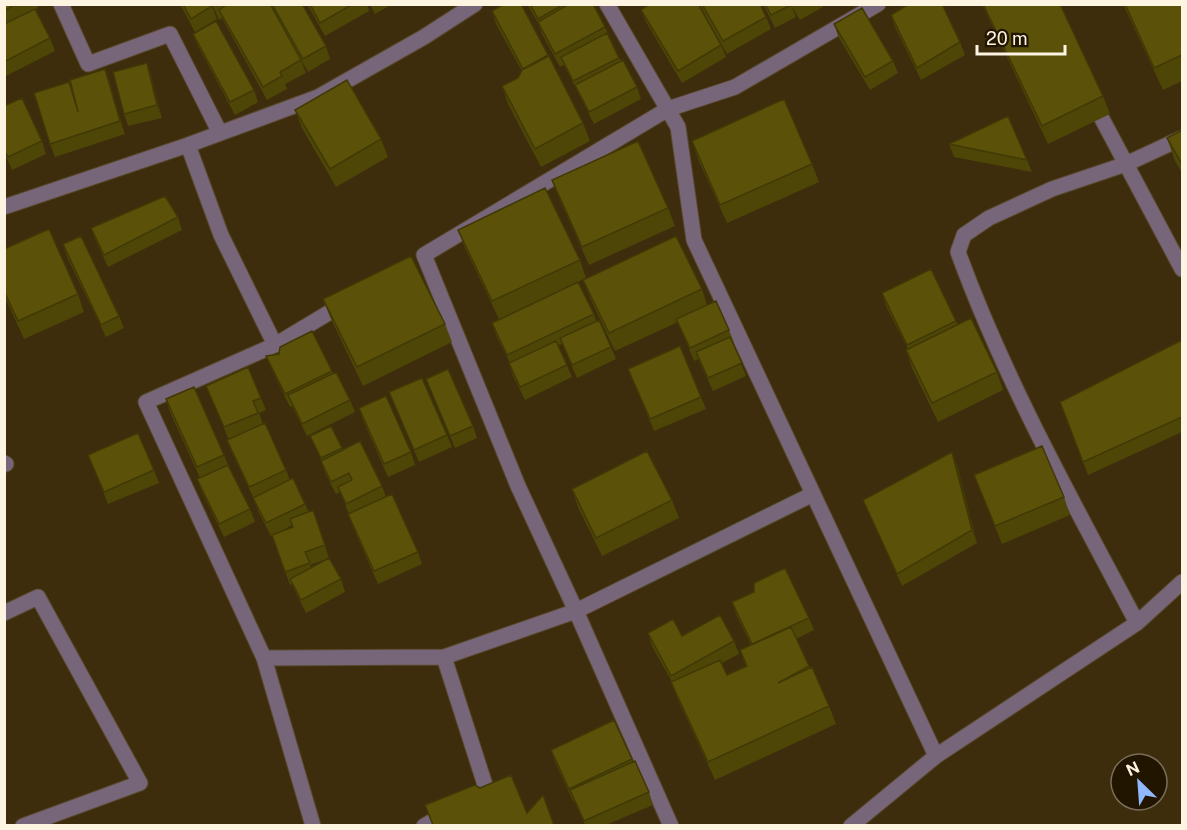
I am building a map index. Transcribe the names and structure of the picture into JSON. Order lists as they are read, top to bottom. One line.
{"scale_bar":"20 m","north":"top left"}
